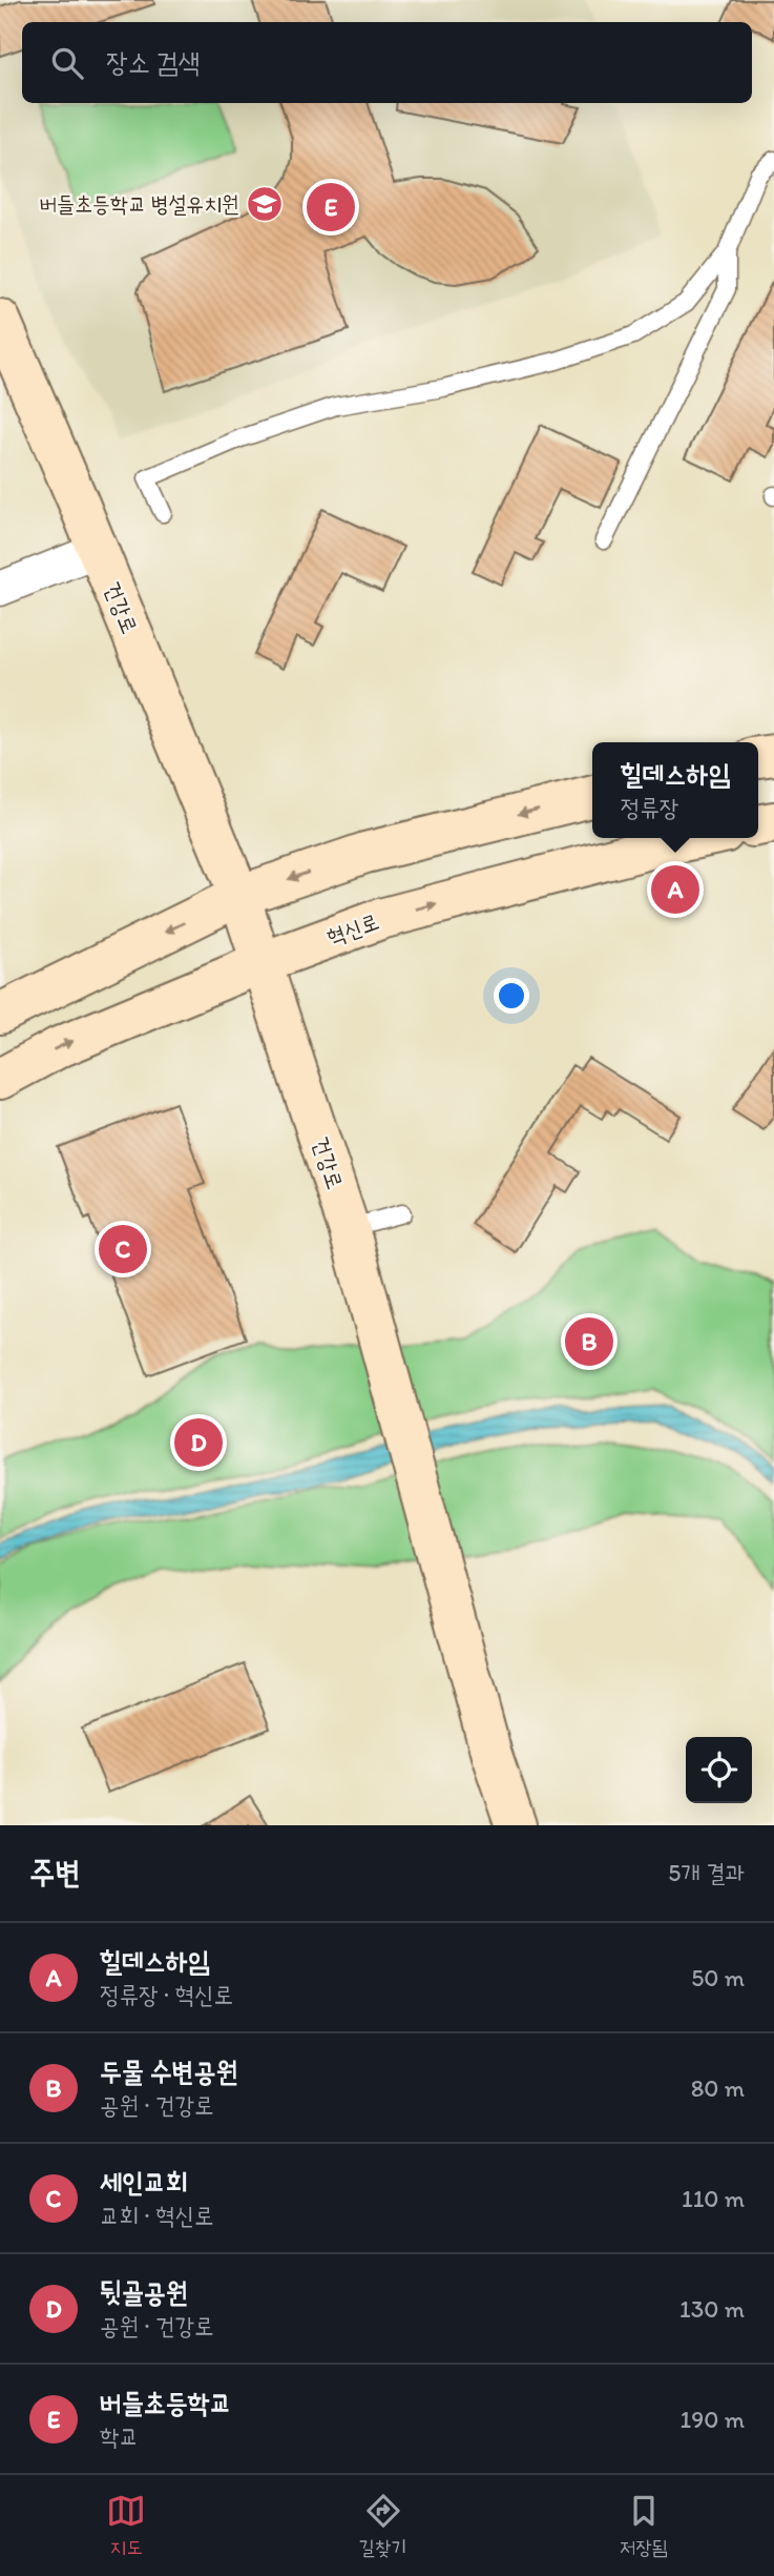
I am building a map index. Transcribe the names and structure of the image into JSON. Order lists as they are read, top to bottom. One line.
{"streets":{"street":["건강로","혁신로"]},"crossings":[["건강로","혁신로"]],"places":{"school or university":["버들초등학교 병설유치원"]},"page":{"search":"장소 검색","pins":["E","A","C","B","D"],"popup":["힐데스하임","정류장"],"heading":["주변","5개 결과"],"list":[{"mark":"A","name":"힐데스하임","note":"정류장 · 혁신로","value":"50 m"},{"mark":"B","name":"두물 수변공원","note":"공원 · 건강로","value":"80 m"},{"mark":"C","name":"세인교회","note":"교회 · 혁신로","value":"110 m"},{"mark":"D","name":"뒷골공원","note":"공원 · 건강로","value":"130 m"},{"mark":"E","name":"버들초등학교","note":"학교","value":"190 m"}],"nav":["지도","길찾기","저장됨"]}}
